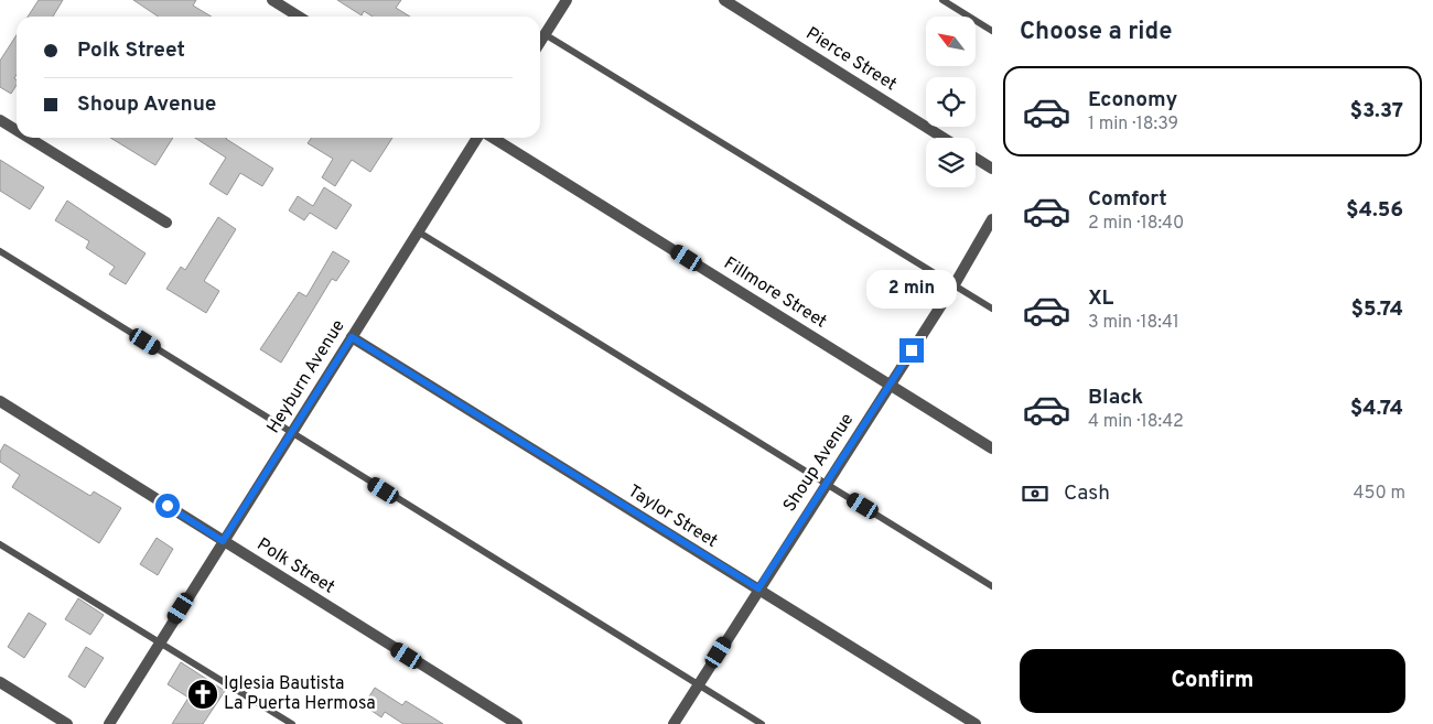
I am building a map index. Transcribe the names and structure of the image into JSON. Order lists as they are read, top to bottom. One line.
{"streets":{"street":["Pierce Street","Fillmore Street","Heyburn Avenue","Shoup Avenue","Taylor Street","Polk Street"]},"crossings":[["Fillmore Street","Shoup Avenue"],["Heyburn Avenue","Taylor Street"],["Heyburn Avenue","Polk Street"],["Shoup Avenue","Taylor Street"]],"places":{"church":["Iglesia Bautista La Puerta Hermosa"]},"north":"top left","page":{"heading":"Choose a ride","banner":["Polk Street","Shoup Avenue"],"list":[{"name":"Economy","note":"1 min · 18:39","value":"$3.37"},{"name":"Comfort","note":"2 min · 18:40","value":"$4.56"},{"name":"XL","note":"3 min · 18:41","value":"$5.74"},{"name":"Black","note":"4 min · 18:42","value":"$4.74"}],"bubble":"2 min","pay":["Cash","450 m"],"buttons":"Confirm"}}
